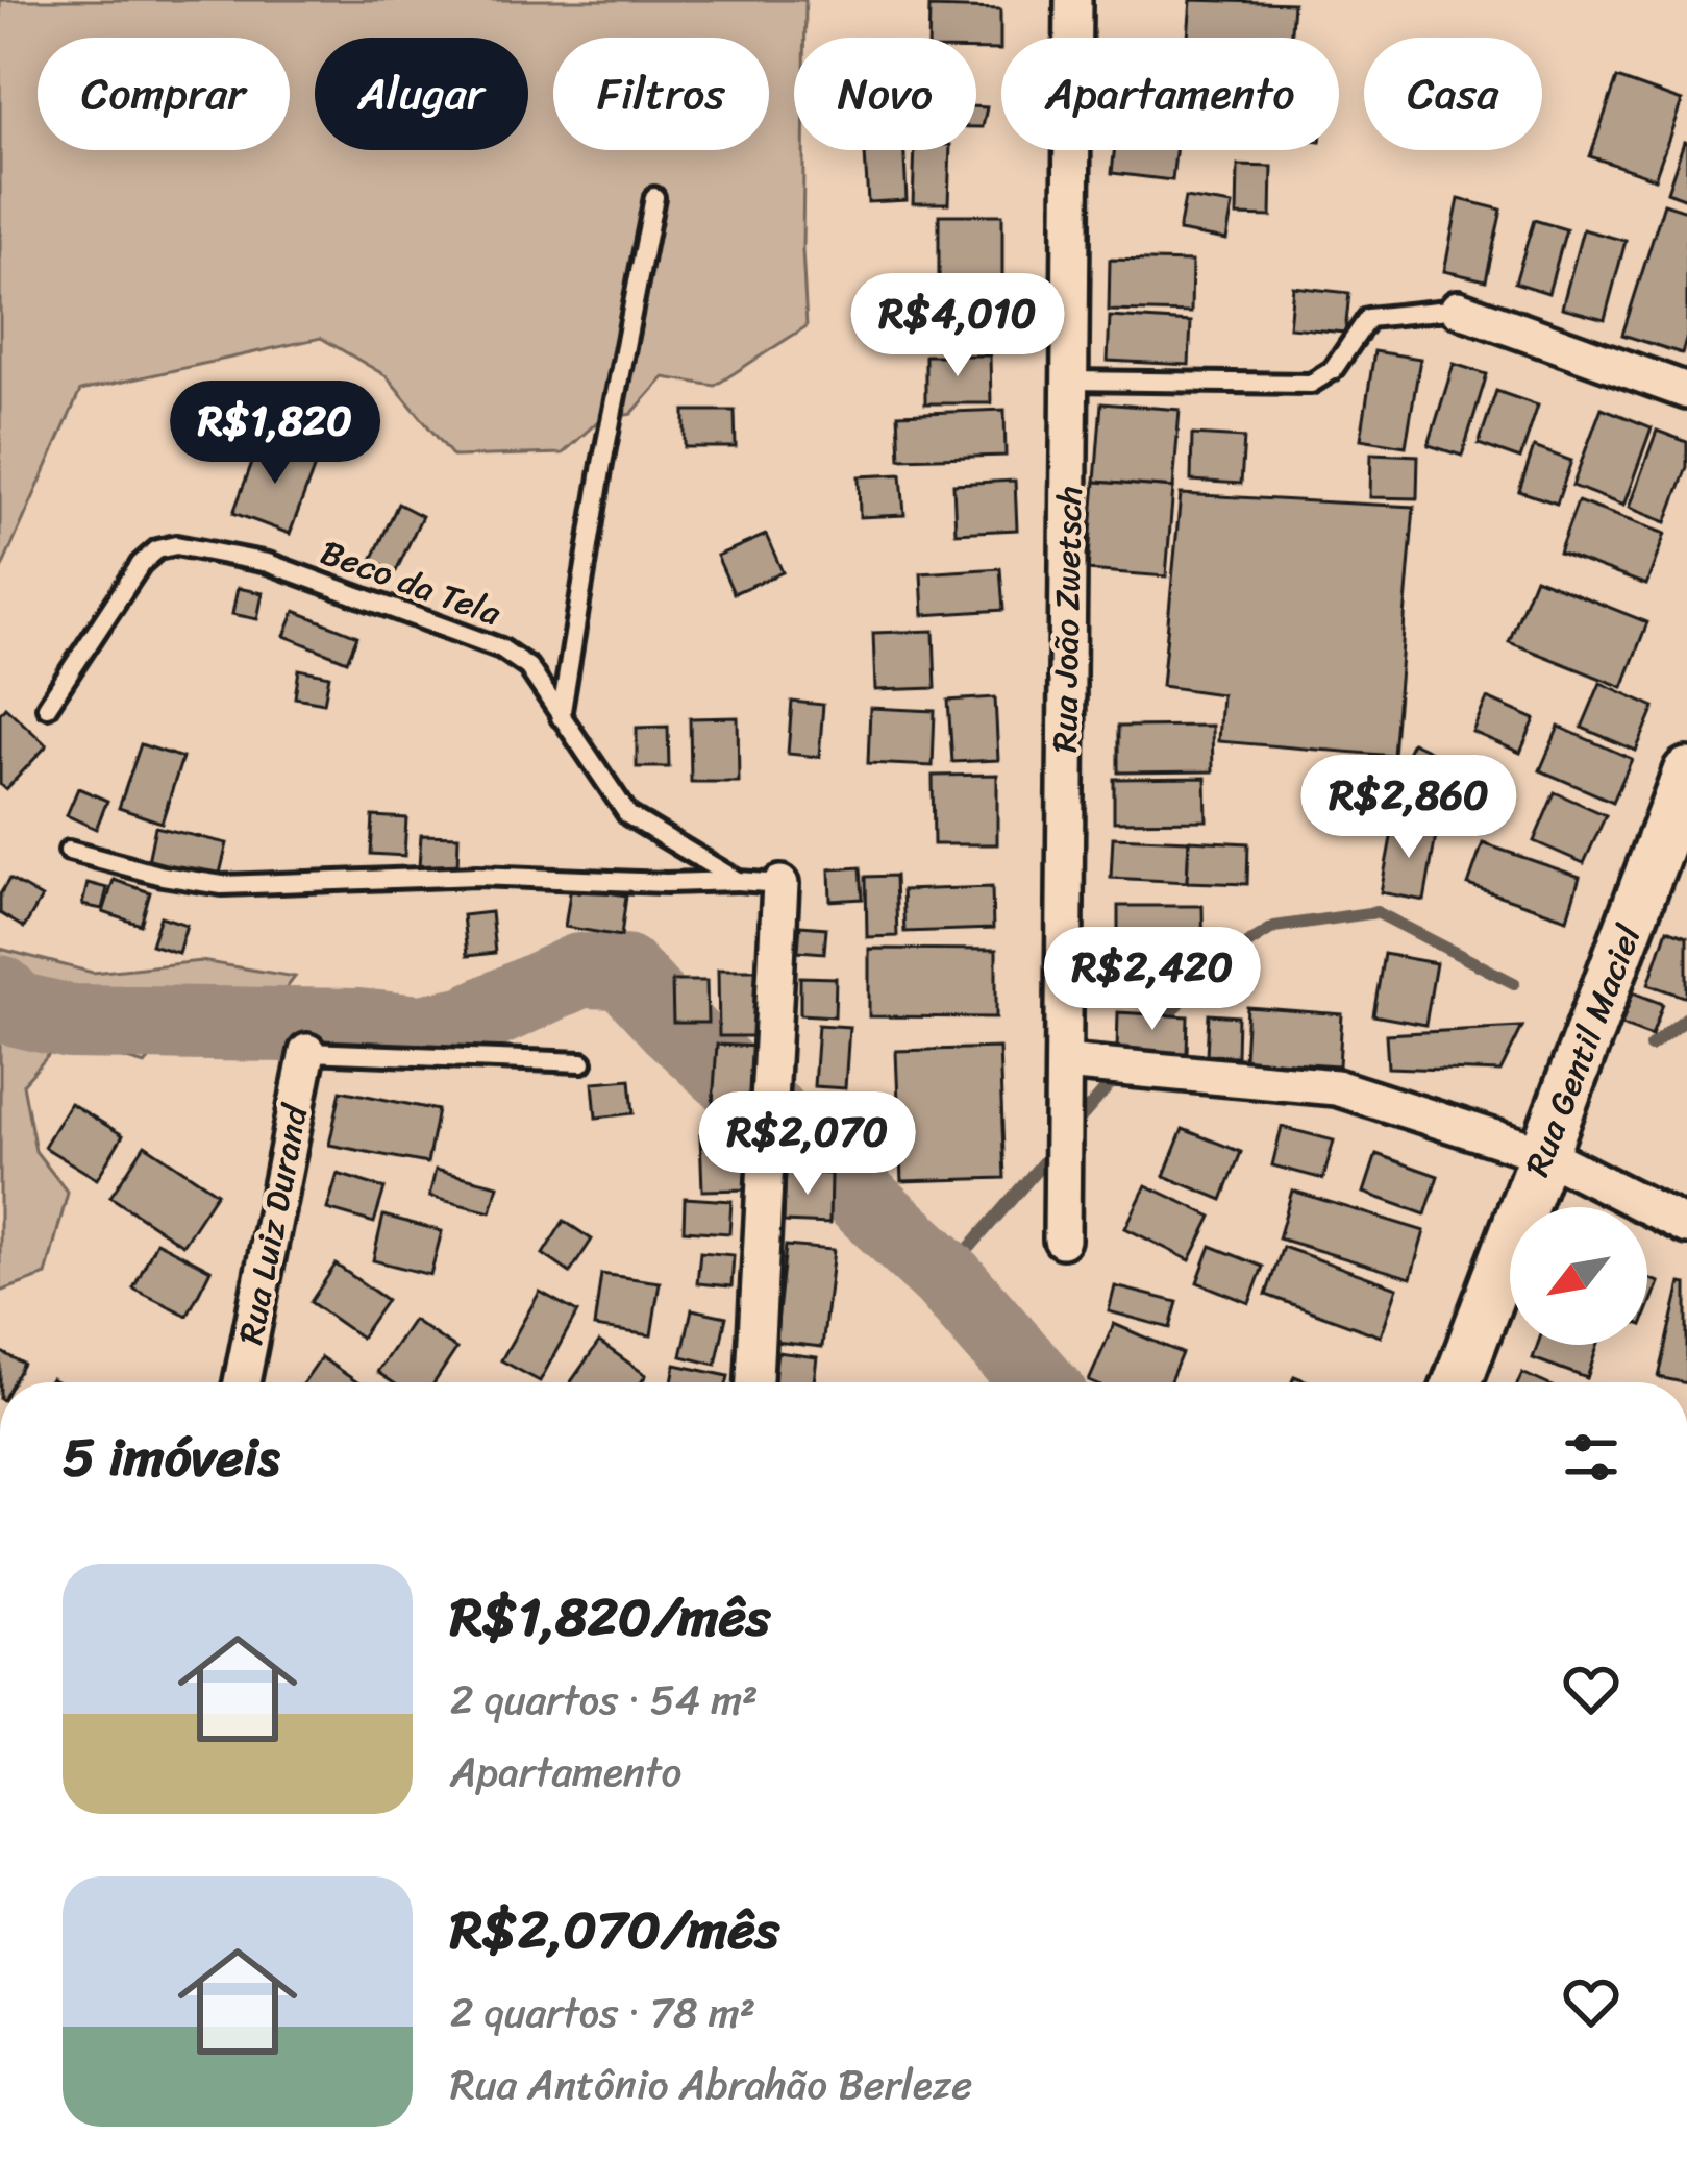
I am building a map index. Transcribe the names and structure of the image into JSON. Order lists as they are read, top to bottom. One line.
{"streets":{"street":["Rua João Zwetsch","Rua Gentil Maciel","Rua Luiz Durand"],"lane":["Beco da Tela"]},"north":"bottom left","page":{"chip":["Comprar","Alugar","Filtros","Novo","Apartamento","Casa"],"price":["R$4,010","R$1,820","R$2,860","R$2,420","R$2,070"],"heading":"5 imóveis","list":[{"name":"R$1,820/mês","note":"2 quartos · 54 m² · Apartamento"},{"name":"R$2,070/mês","note":"2 quartos · 78 m² · Rua Antônio Abrahão Berleze"}]}}
